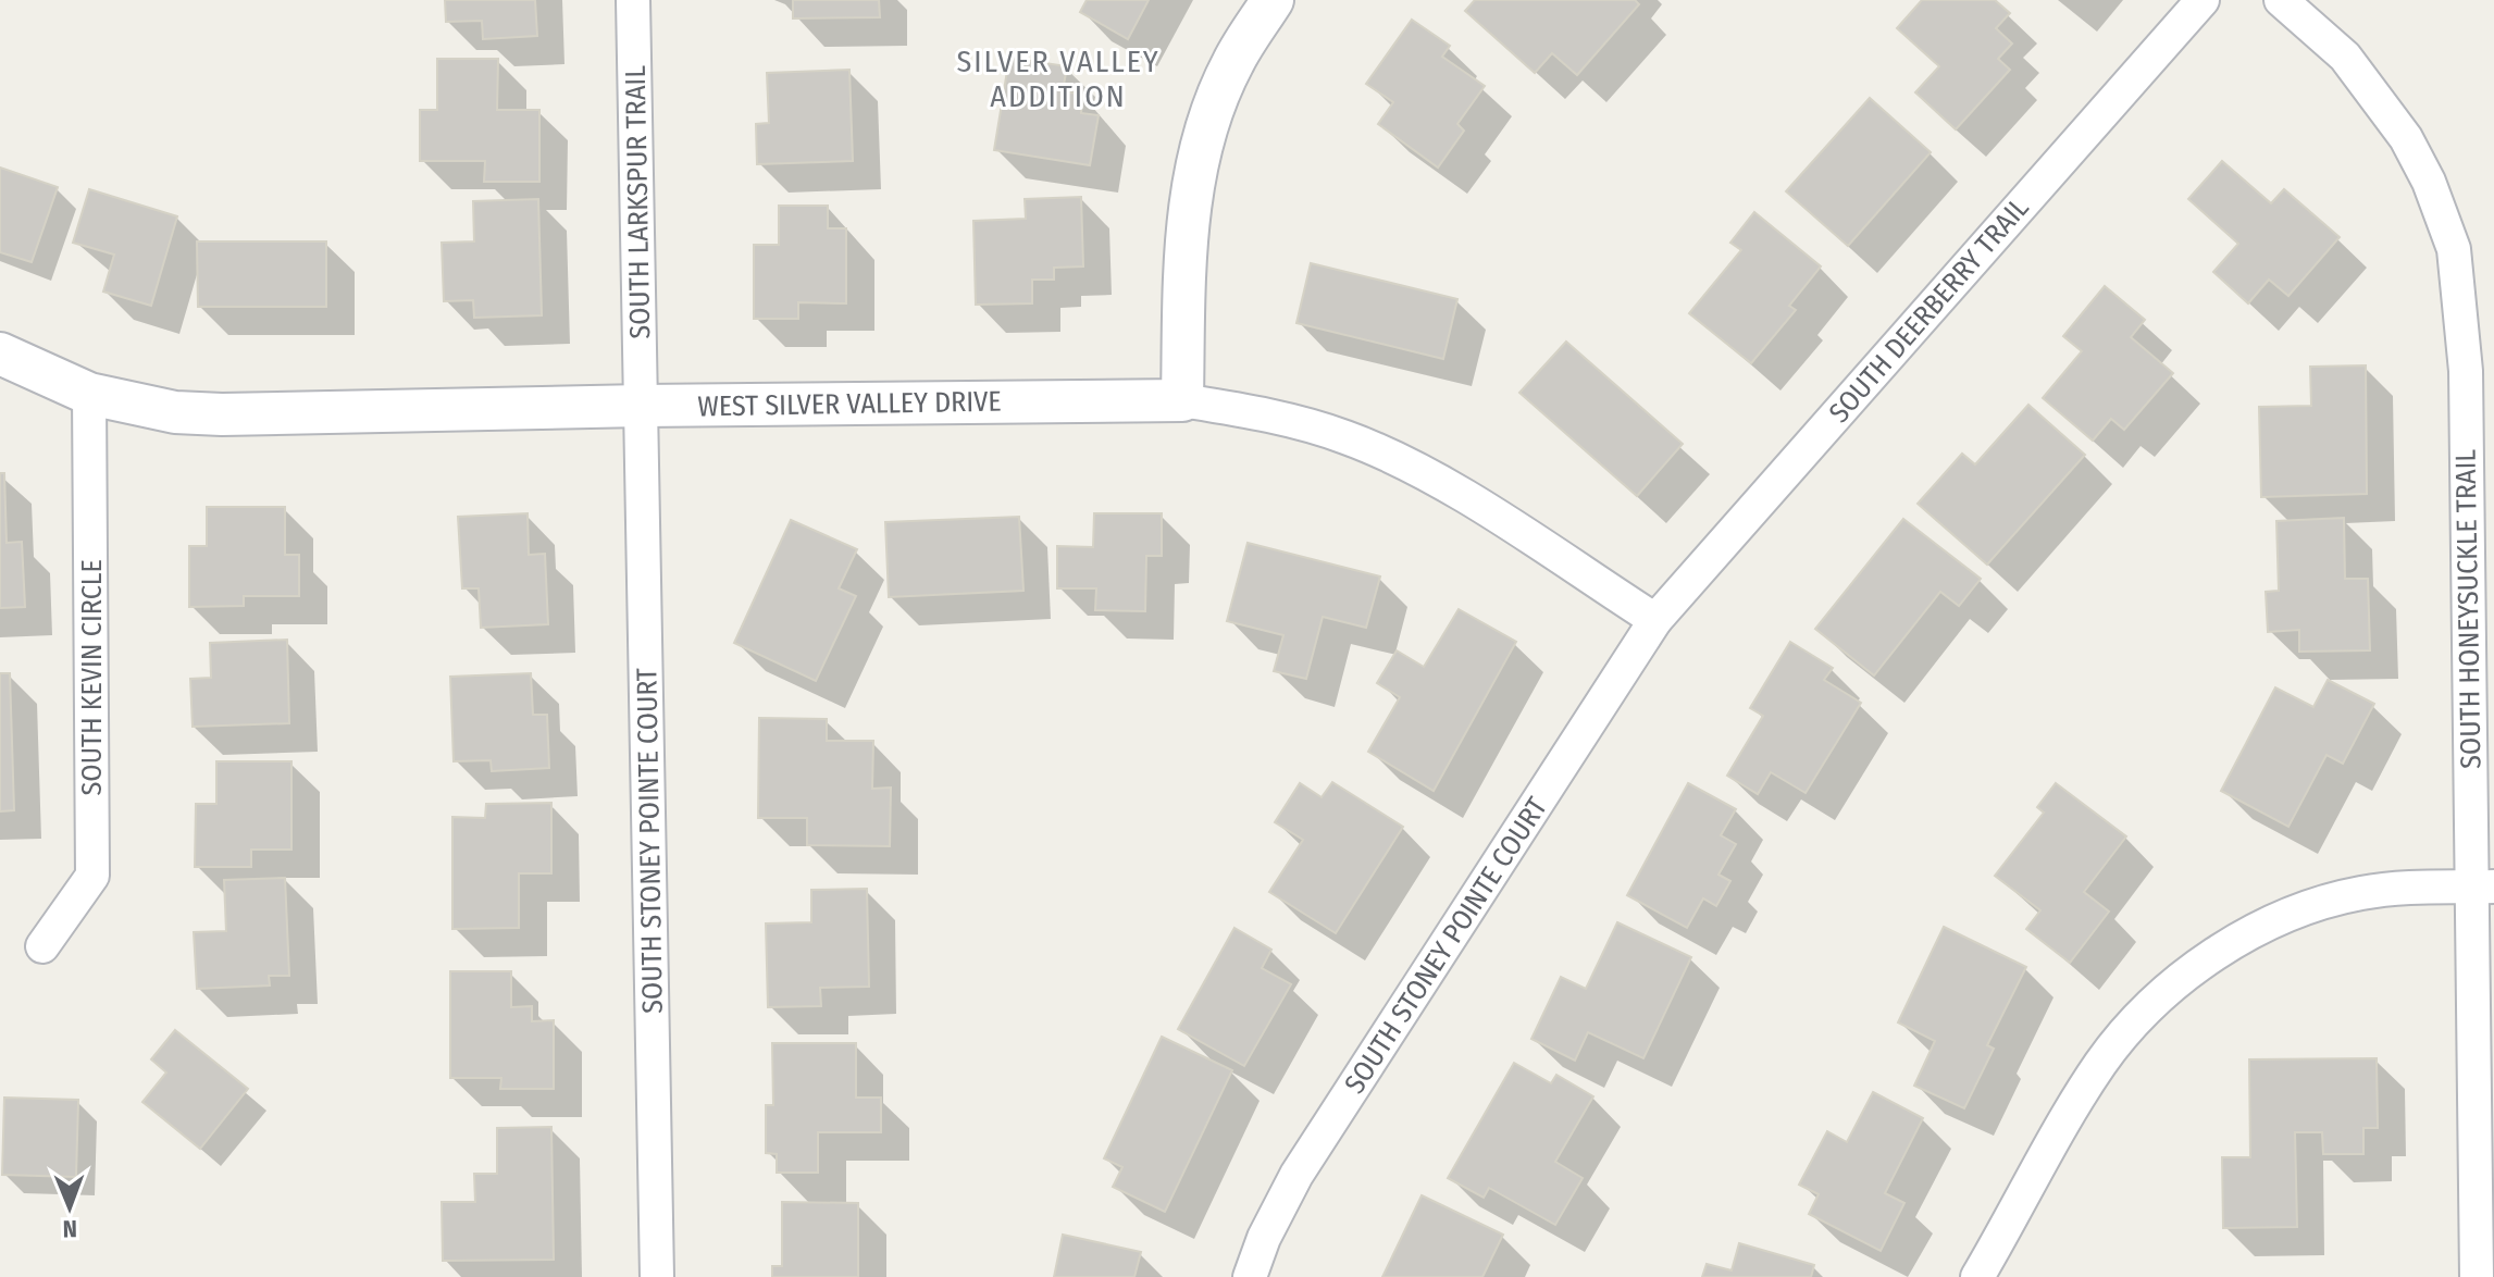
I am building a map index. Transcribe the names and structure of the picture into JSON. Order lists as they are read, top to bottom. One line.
{"streets":{"street":["SOUTH LARKSPUR TRAIL","SOUTH DEERBERRY TRAIL","WEST SILVER VALLEY DRIVE","SOUTH HONEYSUCKLE TRAIL","SOUTH KEVIN CIRCLE","SOUTH STONEY POINTE COURT"]},"crossings":[["SOUTH LARKSPUR TRAIL","WEST SILVER VALLEY DRIVE"],["SOUTH LARKSPUR TRAIL","SOUTH STONEY POINTE COURT"],["SOUTH DEERBERRY TRAIL","WEST SILVER VALLEY DRIVE"],["SOUTH DEERBERRY TRAIL","SOUTH STONEY POINTE COURT"],["WEST SILVER VALLEY DRIVE","SOUTH KEVIN CIRCLE"],["WEST SILVER VALLEY DRIVE","SOUTH STONEY POINTE COURT"]],"districts":["SILVER VALLEY ADDITION"],"north":"bottom"}
